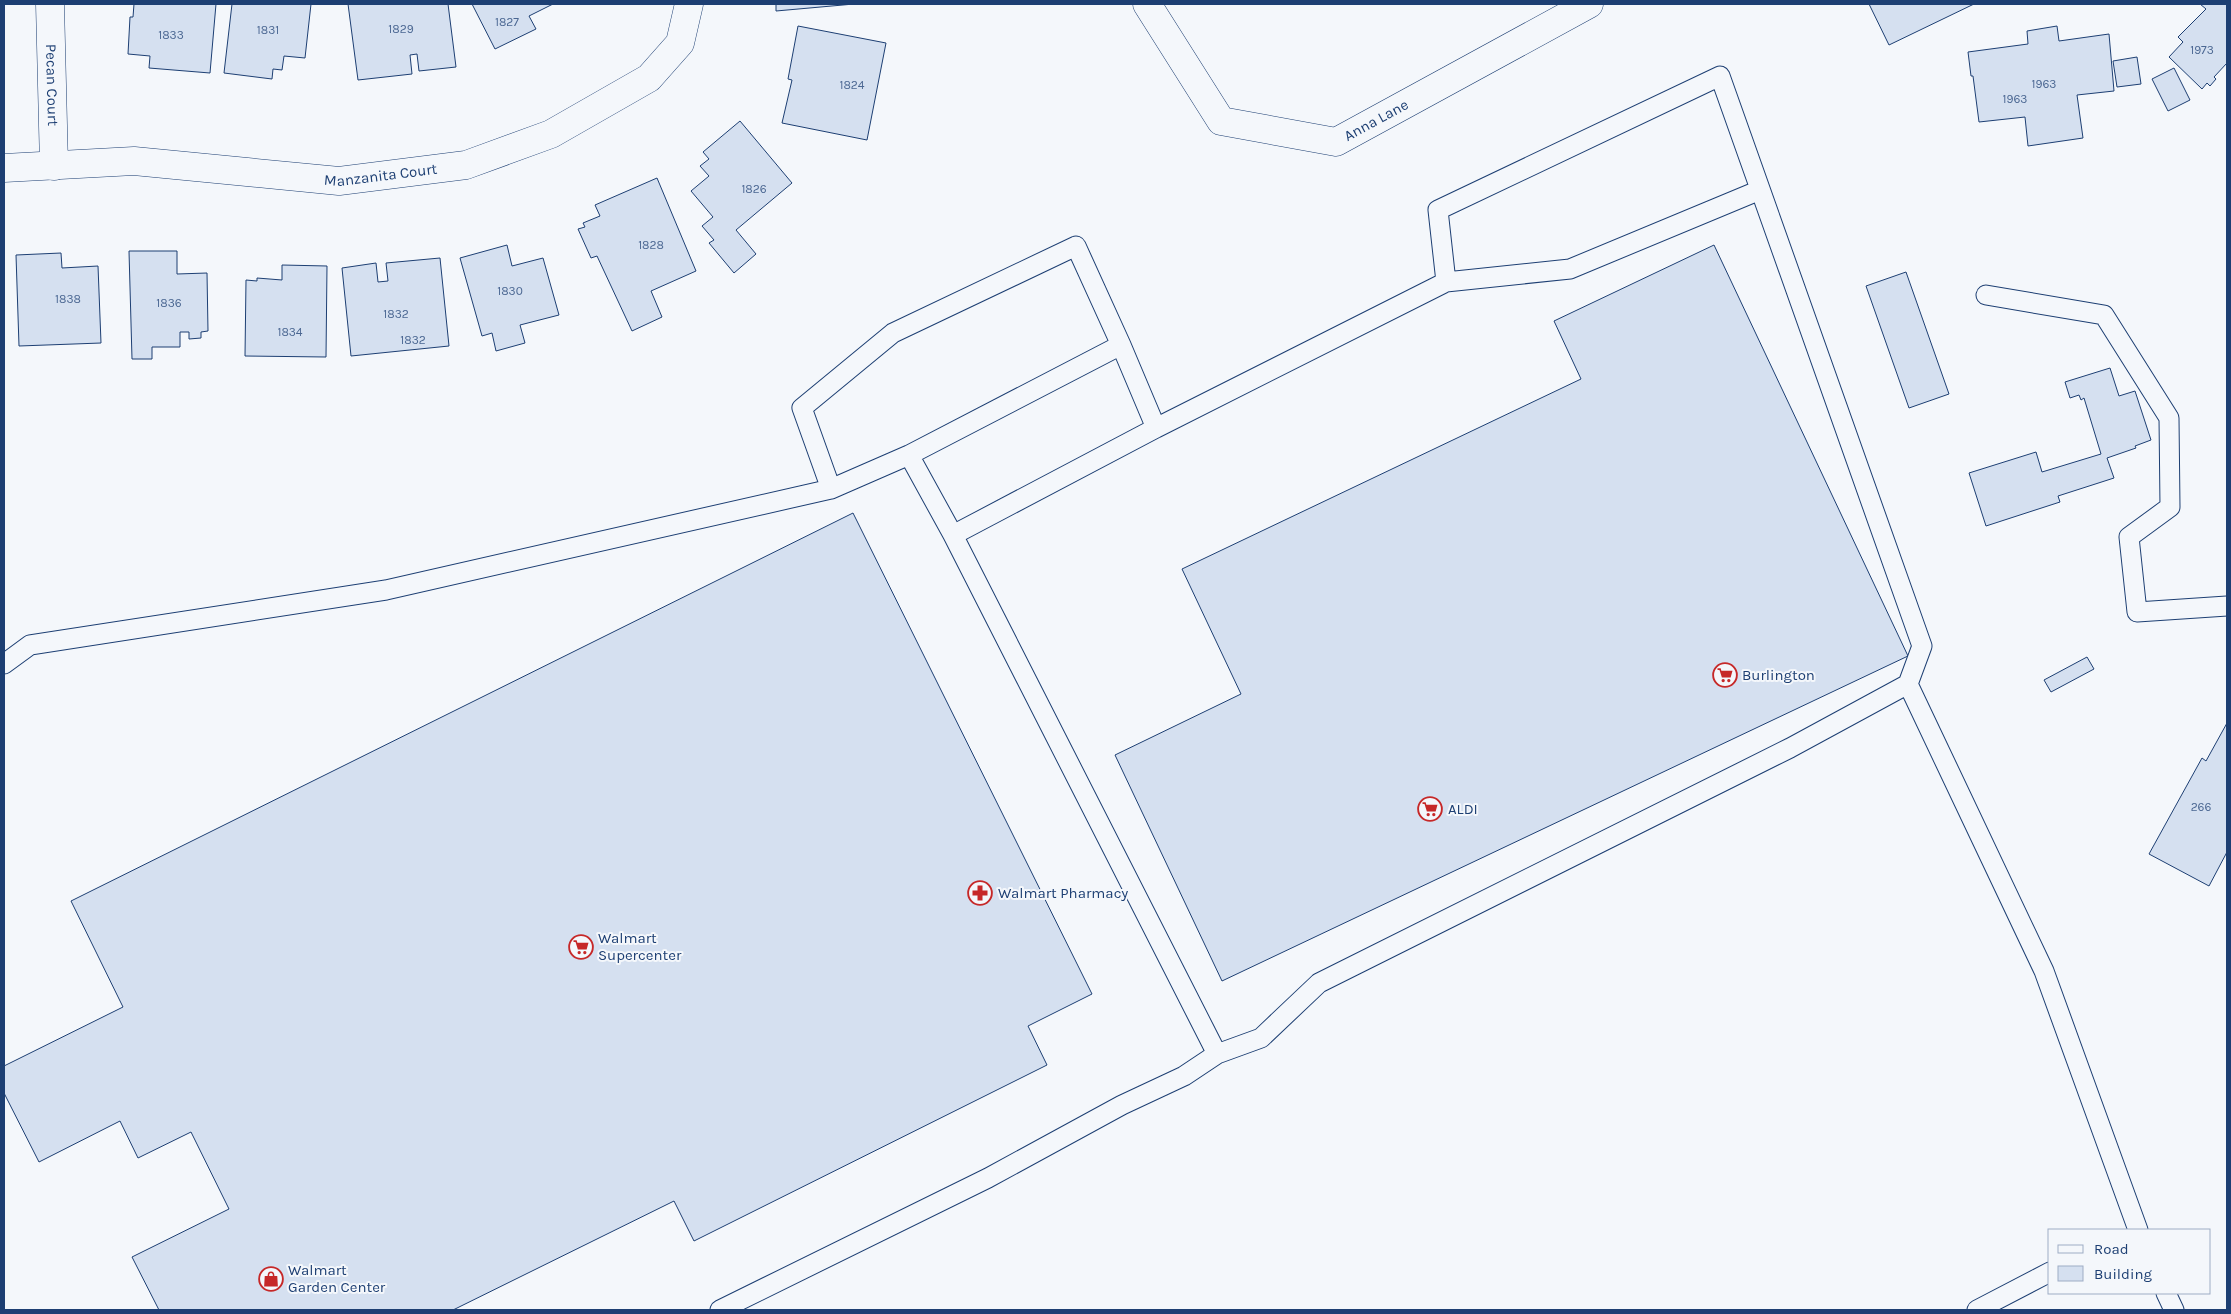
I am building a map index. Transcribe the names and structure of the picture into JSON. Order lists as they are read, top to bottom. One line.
{"streets":{"street":["Pecan Court","Anna Lane","Manzanita Court"]},"crossings":[["Pecan Court","Manzanita Court"]],"places":{"supermarket":["Burlington","ALDI","Walmart Supercenter"],"pharmacy":["Walmart Pharmacy"],"shop":["Walmart Garden Center"]},"house_numbers":["1827","1829","1831","1833","1973","1963","1824","1963","1826","1828","1830","1838","1836","1832","1834","1832","266"],"legend":["Road","Building"]}
